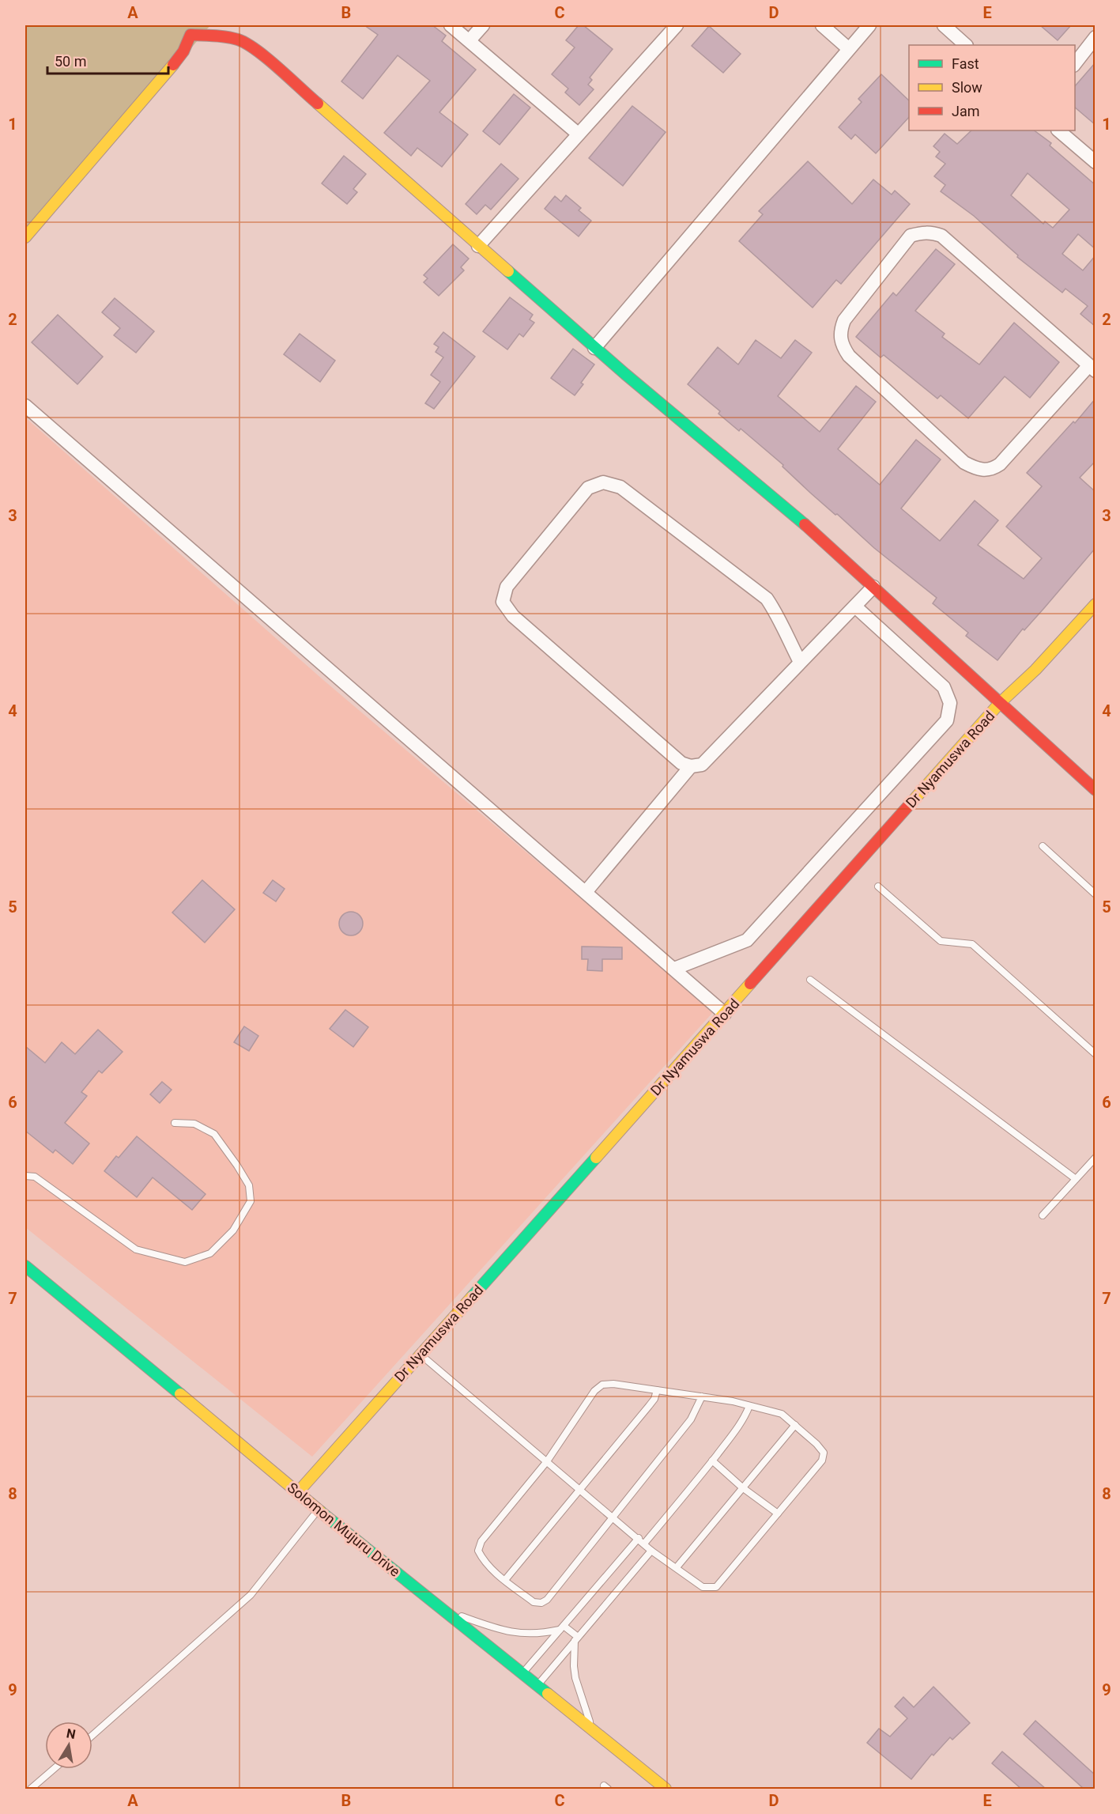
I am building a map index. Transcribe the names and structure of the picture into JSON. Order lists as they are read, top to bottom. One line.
{"streets":{"street":["Dr Nyamuswa Road","Solomon Mujuru Drive"]},"crossings":[["Dr Nyamuswa Road","Solomon Mujuru Drive"]],"legend":["Fast","Slow","Jam"],"scale_bar":"50 m","north":"top","grid":{"columns":["A","B","C","D","E"],"rows":["1","2","3","4","5","6","7","8","9"]}}
